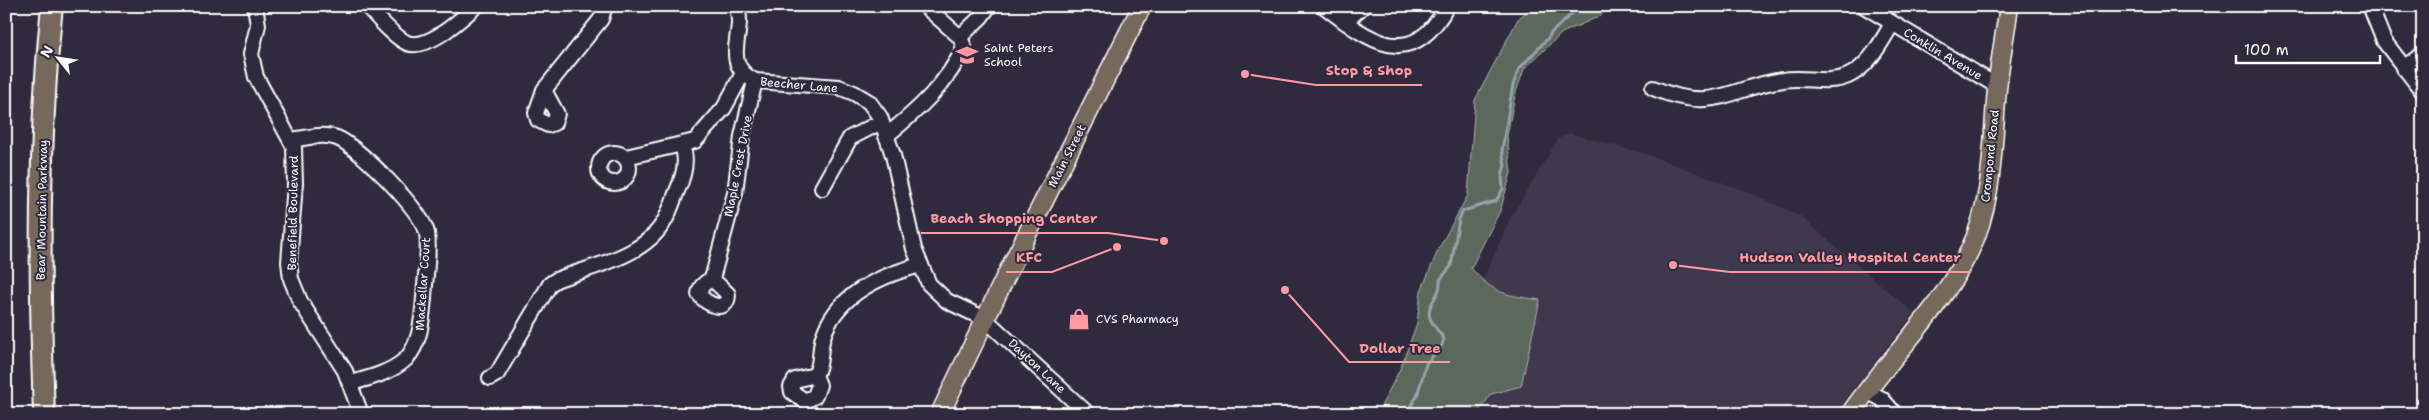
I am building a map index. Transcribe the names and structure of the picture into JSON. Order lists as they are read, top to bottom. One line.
{"streets":{"highway":["Bear Mountain Parkway"],"main road":["Main Street","Crompond Road"],"street":["Conklin Avenue","Beecher Lane","Maple Crest Drive","Benefield Boulevard","Mackellar Court","Dayton Lane"]},"crossings":[["Conklin Avenue","Crompond Road"],["Beecher Lane","Main Street"],["Beecher Lane","Maple Crest Drive"],["Beecher Lane","Dayton Lane"],["Main Street","Dayton Lane"],["Benefield Boulevard","Mackellar Court"]],"places":{"school or university":["Saint Peters School"],"other":["Stop & Shop","Beach Shopping Center","KFC","Hudson Valley Hospital Center","Dollar Tree"],"shop":["CVS Pharmacy"]},"scale_bar":"100 m","north":"top left"}
